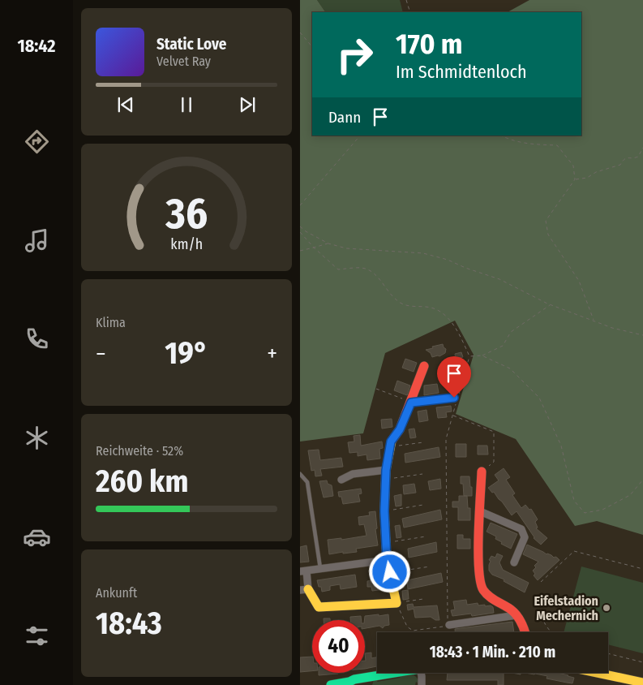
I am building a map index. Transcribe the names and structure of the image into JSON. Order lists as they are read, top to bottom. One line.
{"places":["Eifelstadion Mechernich"],"page":{"tabs":"18:42","turn":["170 m","Im Schmidtenloch"],"song":["Static Love","Velvet Ray"],"then":"Dann","tile":["Klima",["Reichweite · 52%","260 km"],["Ankunft","18:43"]],"heat":["−","19°","+"],"limit":"40","trip":"18:43 · 1 Min. · 210 m","gauge":["36","km/h"]}}
